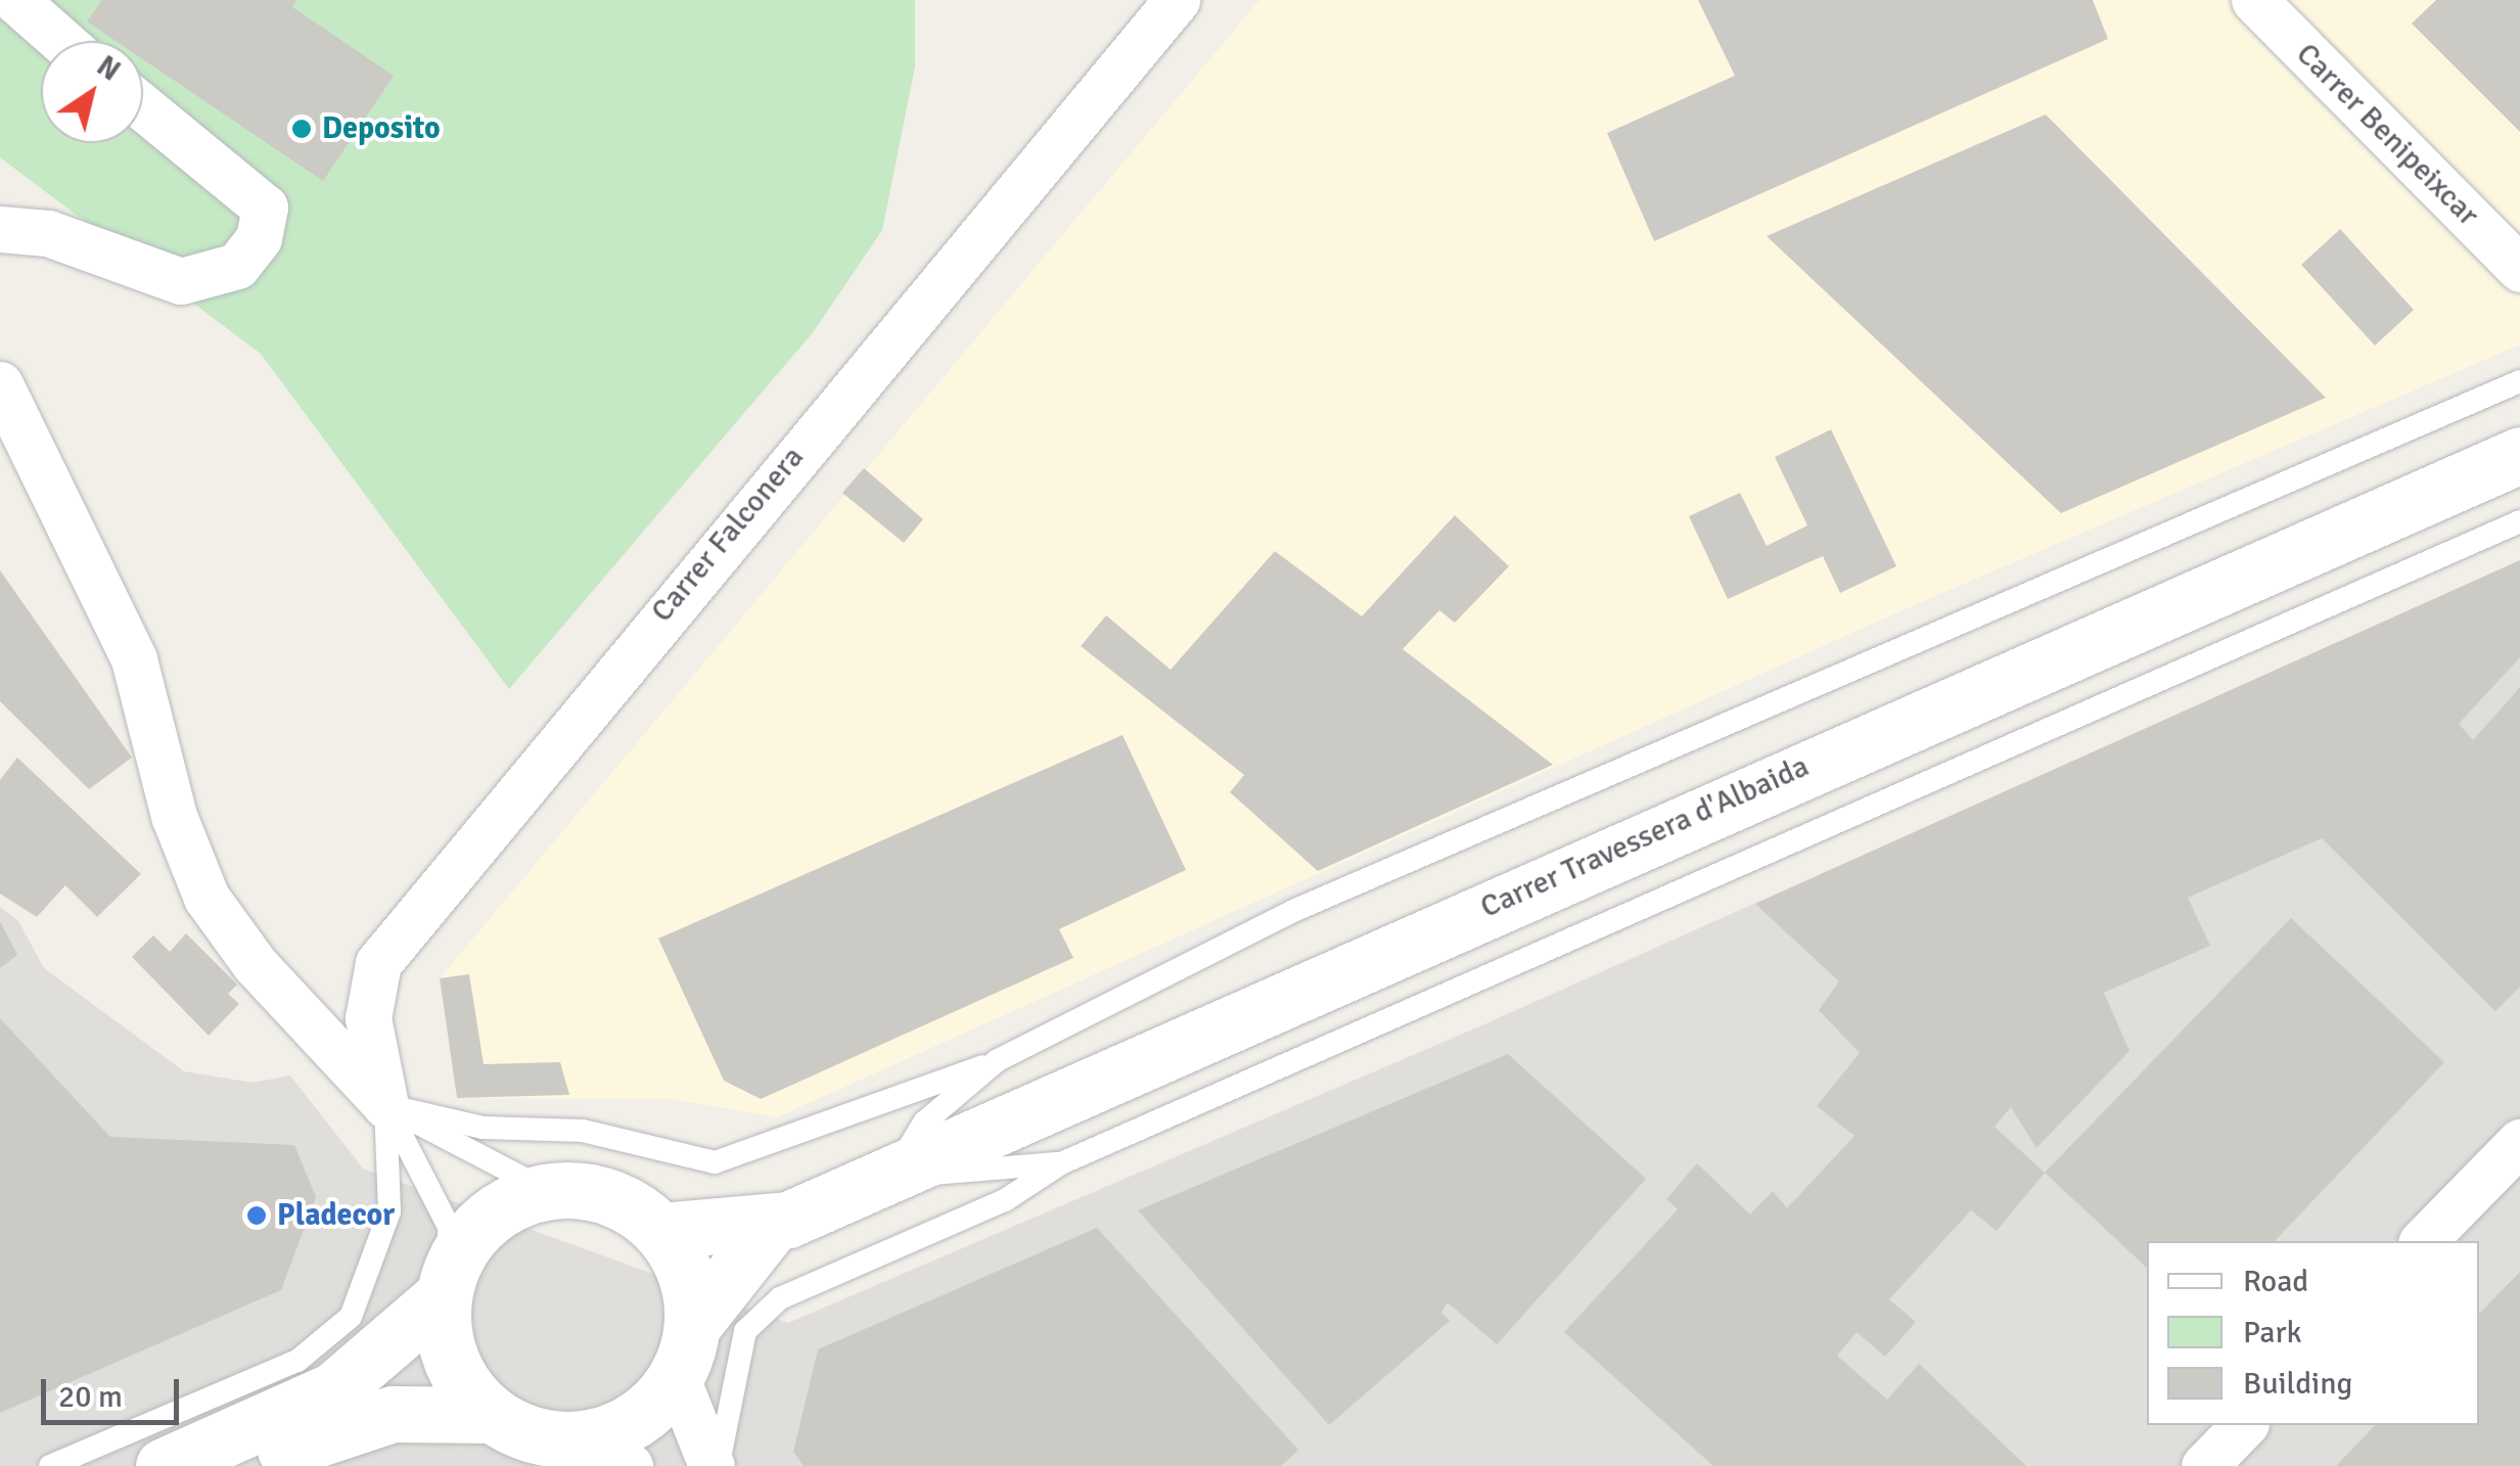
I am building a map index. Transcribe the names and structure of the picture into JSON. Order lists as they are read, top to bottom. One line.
{"streets":{"main road":["Carrer Travessera d'Albaida"],"street":["Carrer Benipeixcar","Carrer Falconera"]},"places":["Deposito","Pladecor"],"legend":["Road","Park","Building"],"scale_bar":"20 m","north":"top right"}
